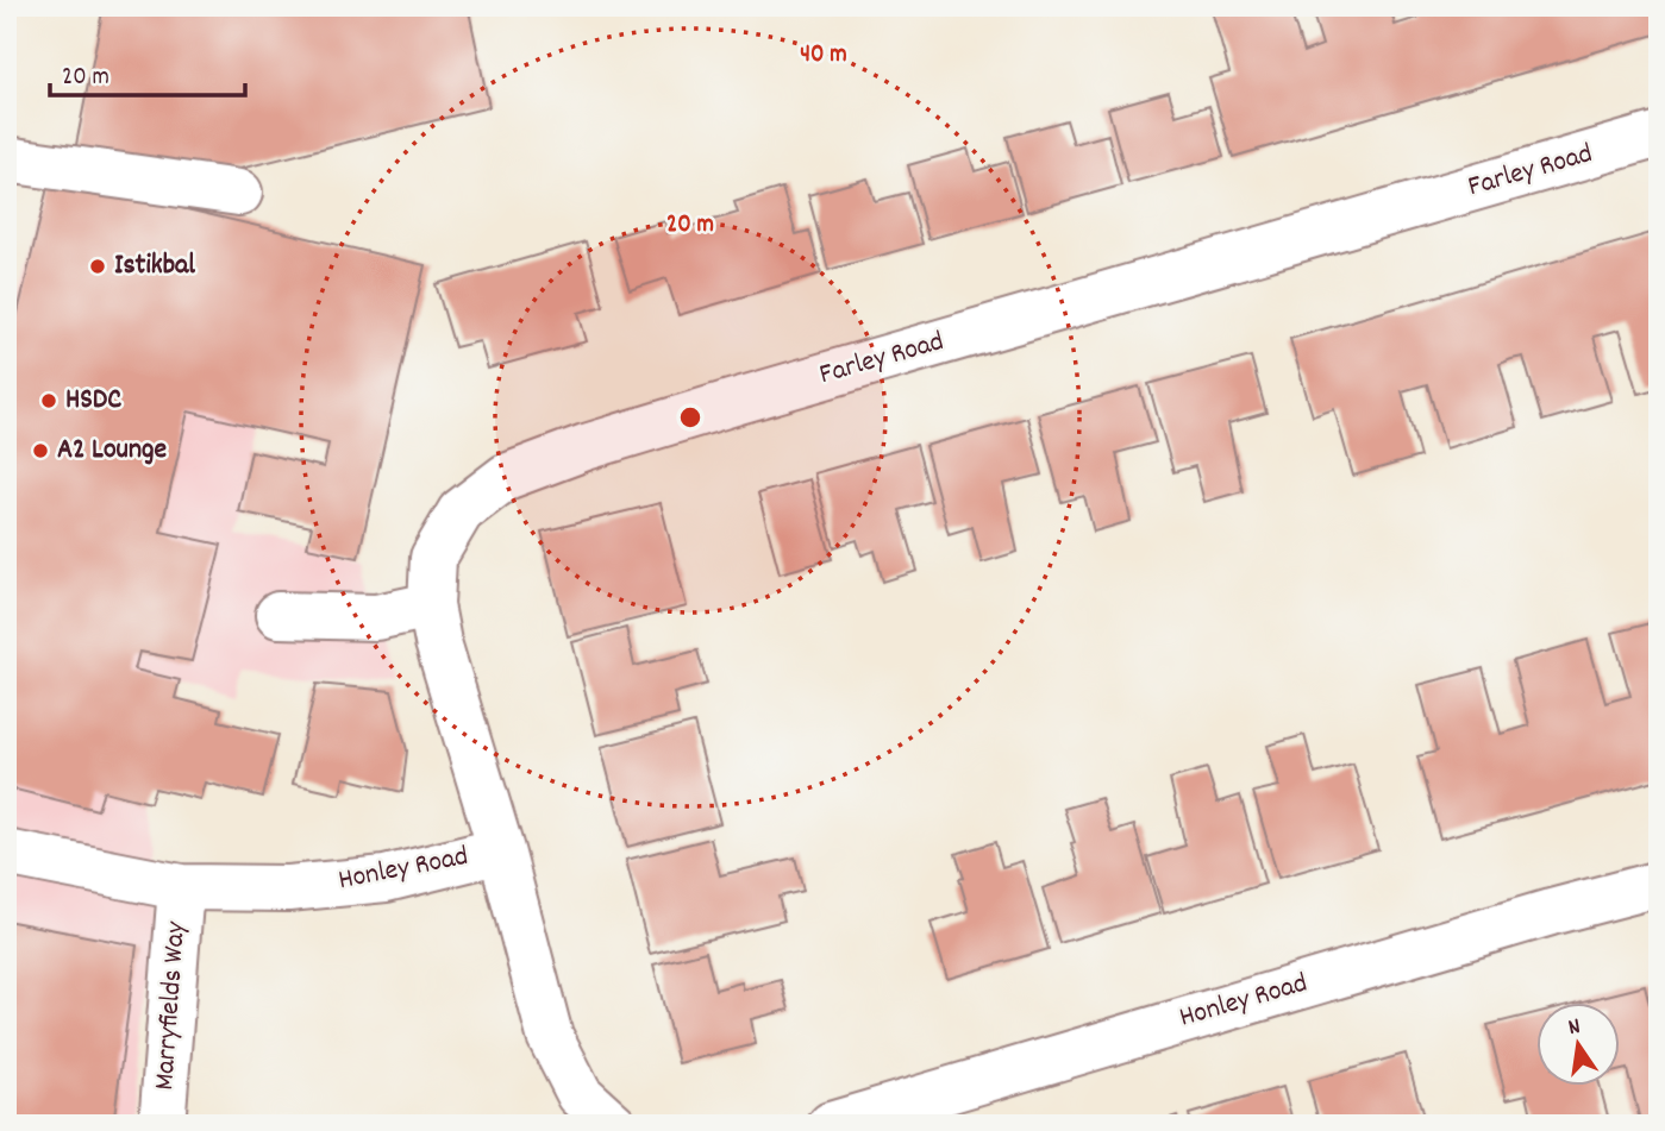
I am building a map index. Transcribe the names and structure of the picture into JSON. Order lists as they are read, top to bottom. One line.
{"streets":{"street":["Farley Road","Honley Road","Marryfields Way"]},"crossings":[["Farley Road","Honley Road"],["Honley Road","Marryfields Way"]],"places":["Istikbal","HSDC","A2 Lounge"],"scale_bar":"20 m","north":"top","rings":["40 m","20 m"]}
